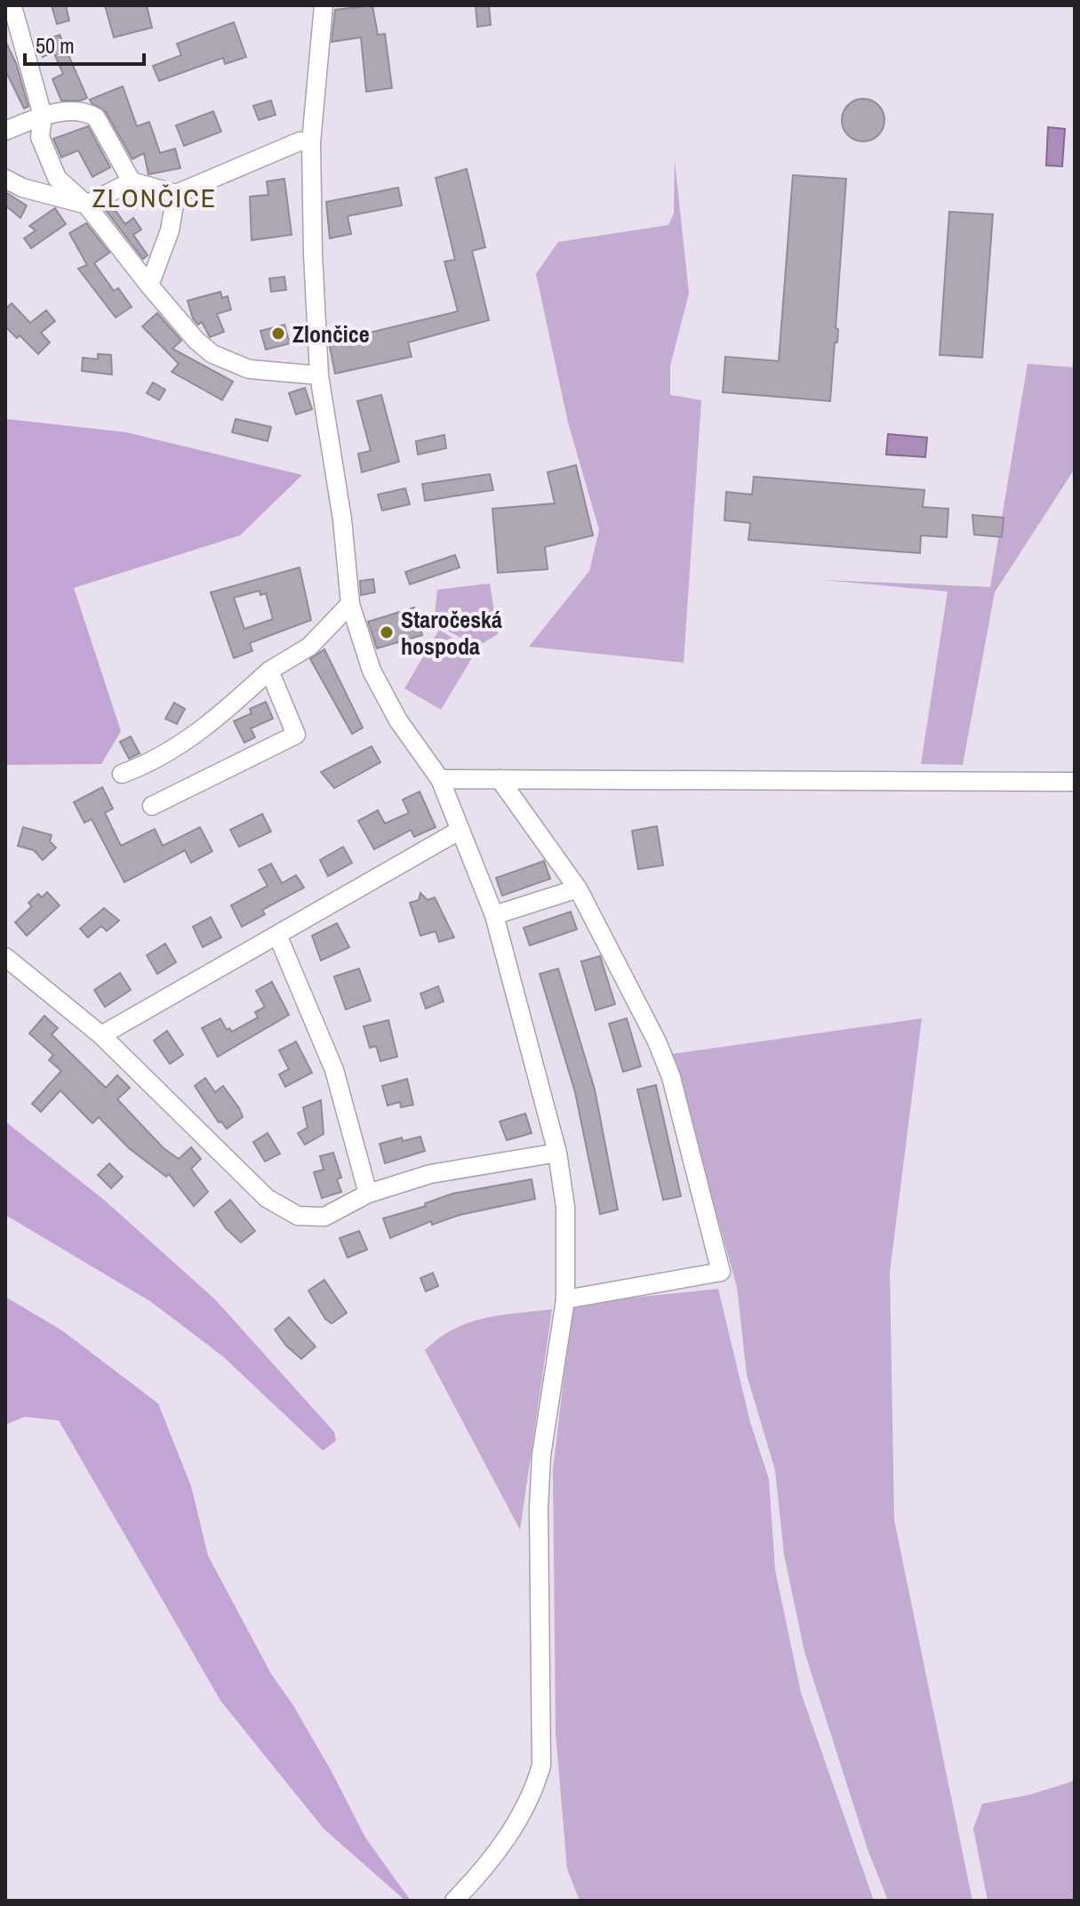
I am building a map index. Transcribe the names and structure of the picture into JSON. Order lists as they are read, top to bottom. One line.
{"districts":["ZLONČICE"],"places":["Zlončice","Staročeská hospoda"],"scale_bar":"50 m"}
